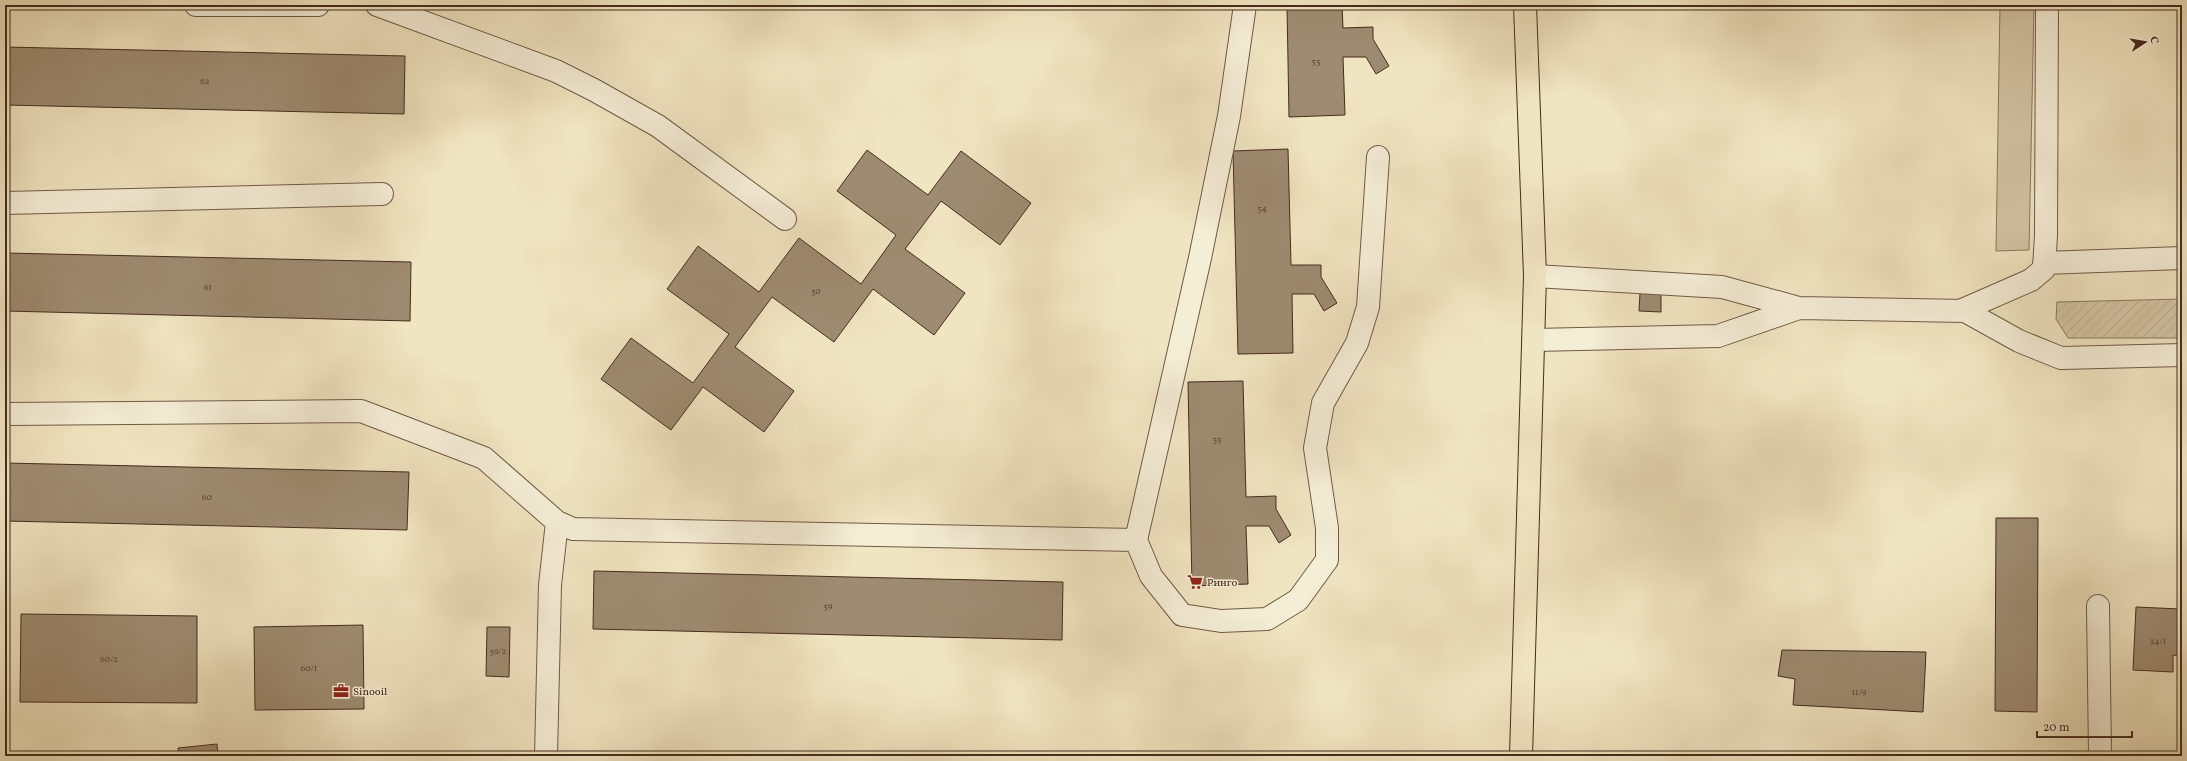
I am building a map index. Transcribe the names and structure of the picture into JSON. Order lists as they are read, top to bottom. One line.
{"places":{"supermarket":["Ринго"],"office":["Sinooil"]},"house_numbers":["53","62","54","61","50","55","60","59","24/1","59/2","60/2","60/1","11/9"],"scale_bar":"20 m","north":"right"}
